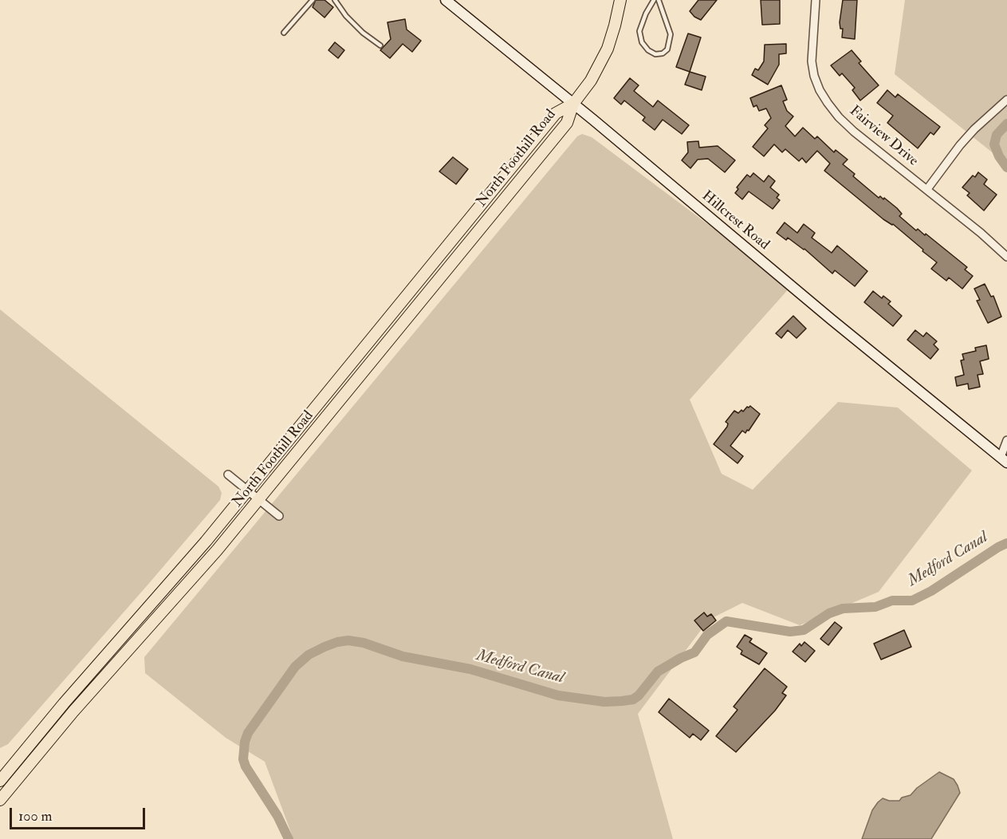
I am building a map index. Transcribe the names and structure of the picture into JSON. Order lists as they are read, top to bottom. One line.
{"streets":{"main road":["North Foothill Road"],"street":["Fairview Drive","Hillcrest Road"]},"crossings":[["North Foothill Road","Hillcrest Road"]],"water":["Medford Canal"],"scale_bar":"100 m"}
